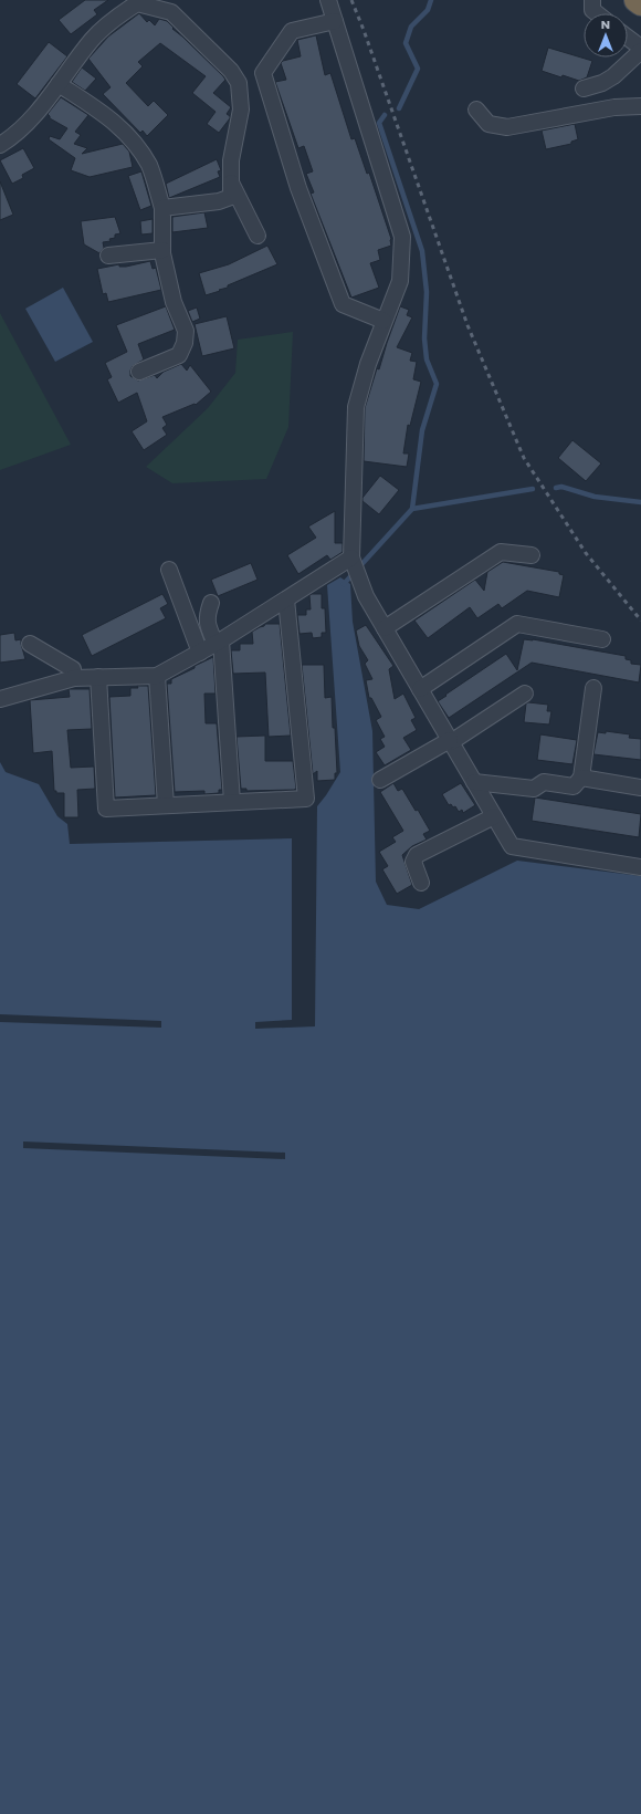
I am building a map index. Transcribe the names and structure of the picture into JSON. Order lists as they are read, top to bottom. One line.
{"north":"top"}
